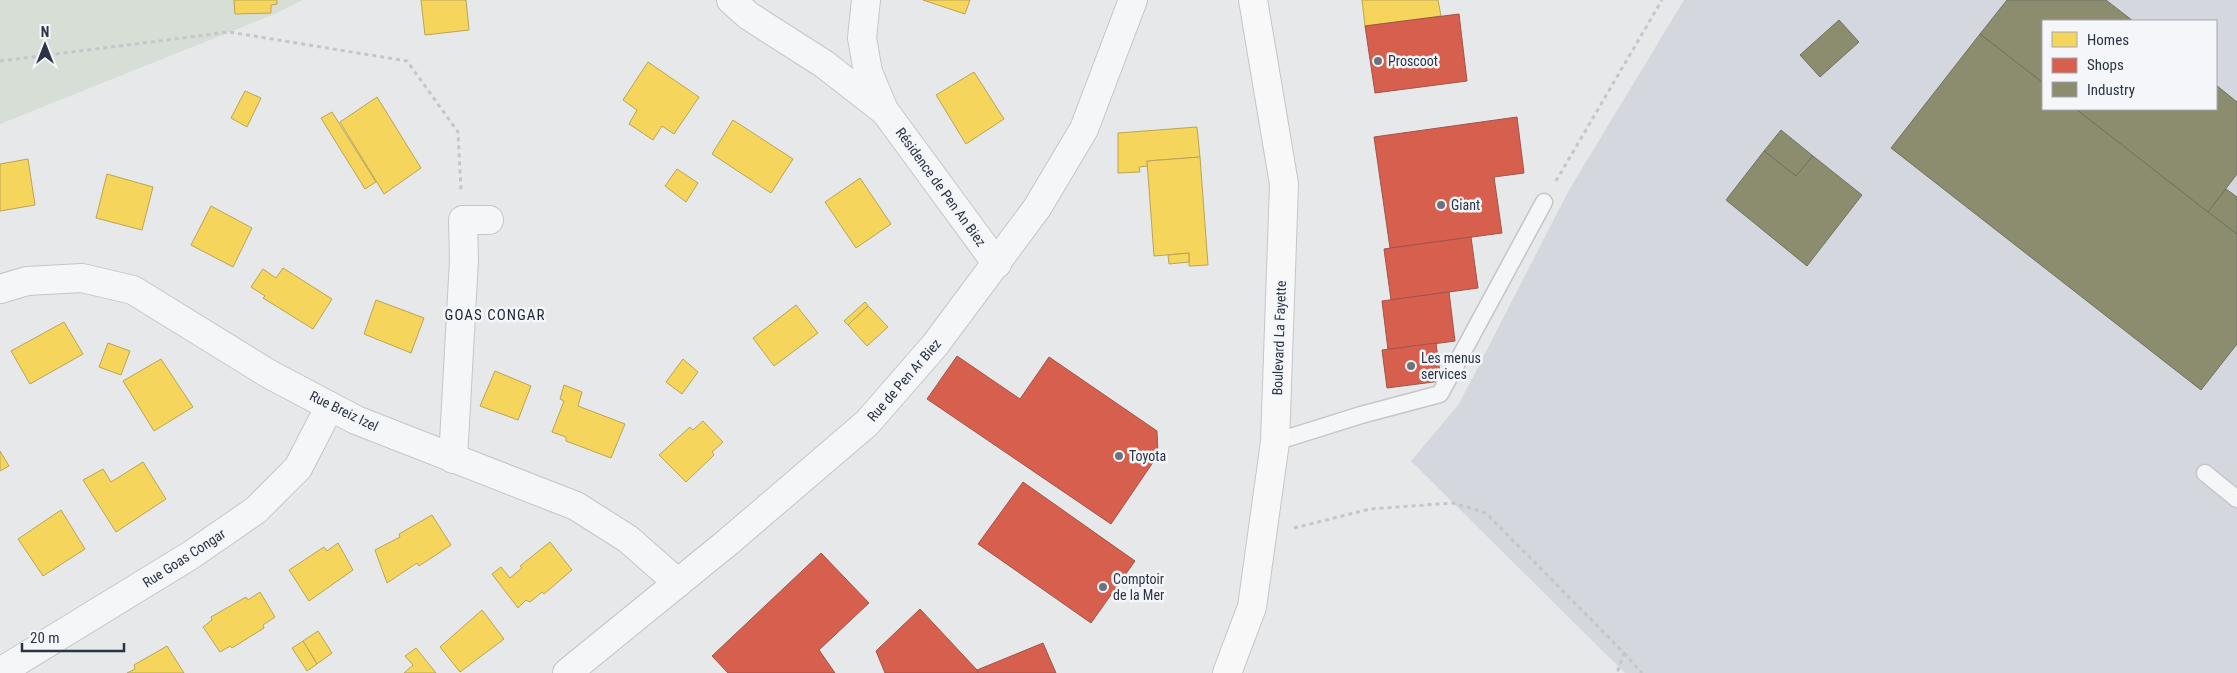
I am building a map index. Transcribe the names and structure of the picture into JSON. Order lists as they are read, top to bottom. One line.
{"streets":{"main road":["Boulevard La Fayette"],"street":["Résidence de Pen An Biez","Rue de Pen Ar Biez","Rue Breiz Izel","Rue Goas Congar"]},"crossings":[["Résidence de Pen An Biez","Rue de Pen Ar Biez"],["Rue de Pen Ar Biez","Rue Breiz Izel"],["Rue Breiz Izel","Rue Goas Congar"]],"districts":["GOAS CONGAR"],"places":["Proscoot","Giant","Les menus services","Toyota","Comptoir de la Mer"],"legend":["Homes","Shops","Industry"],"scale_bar":"20 m","north":"top"}
